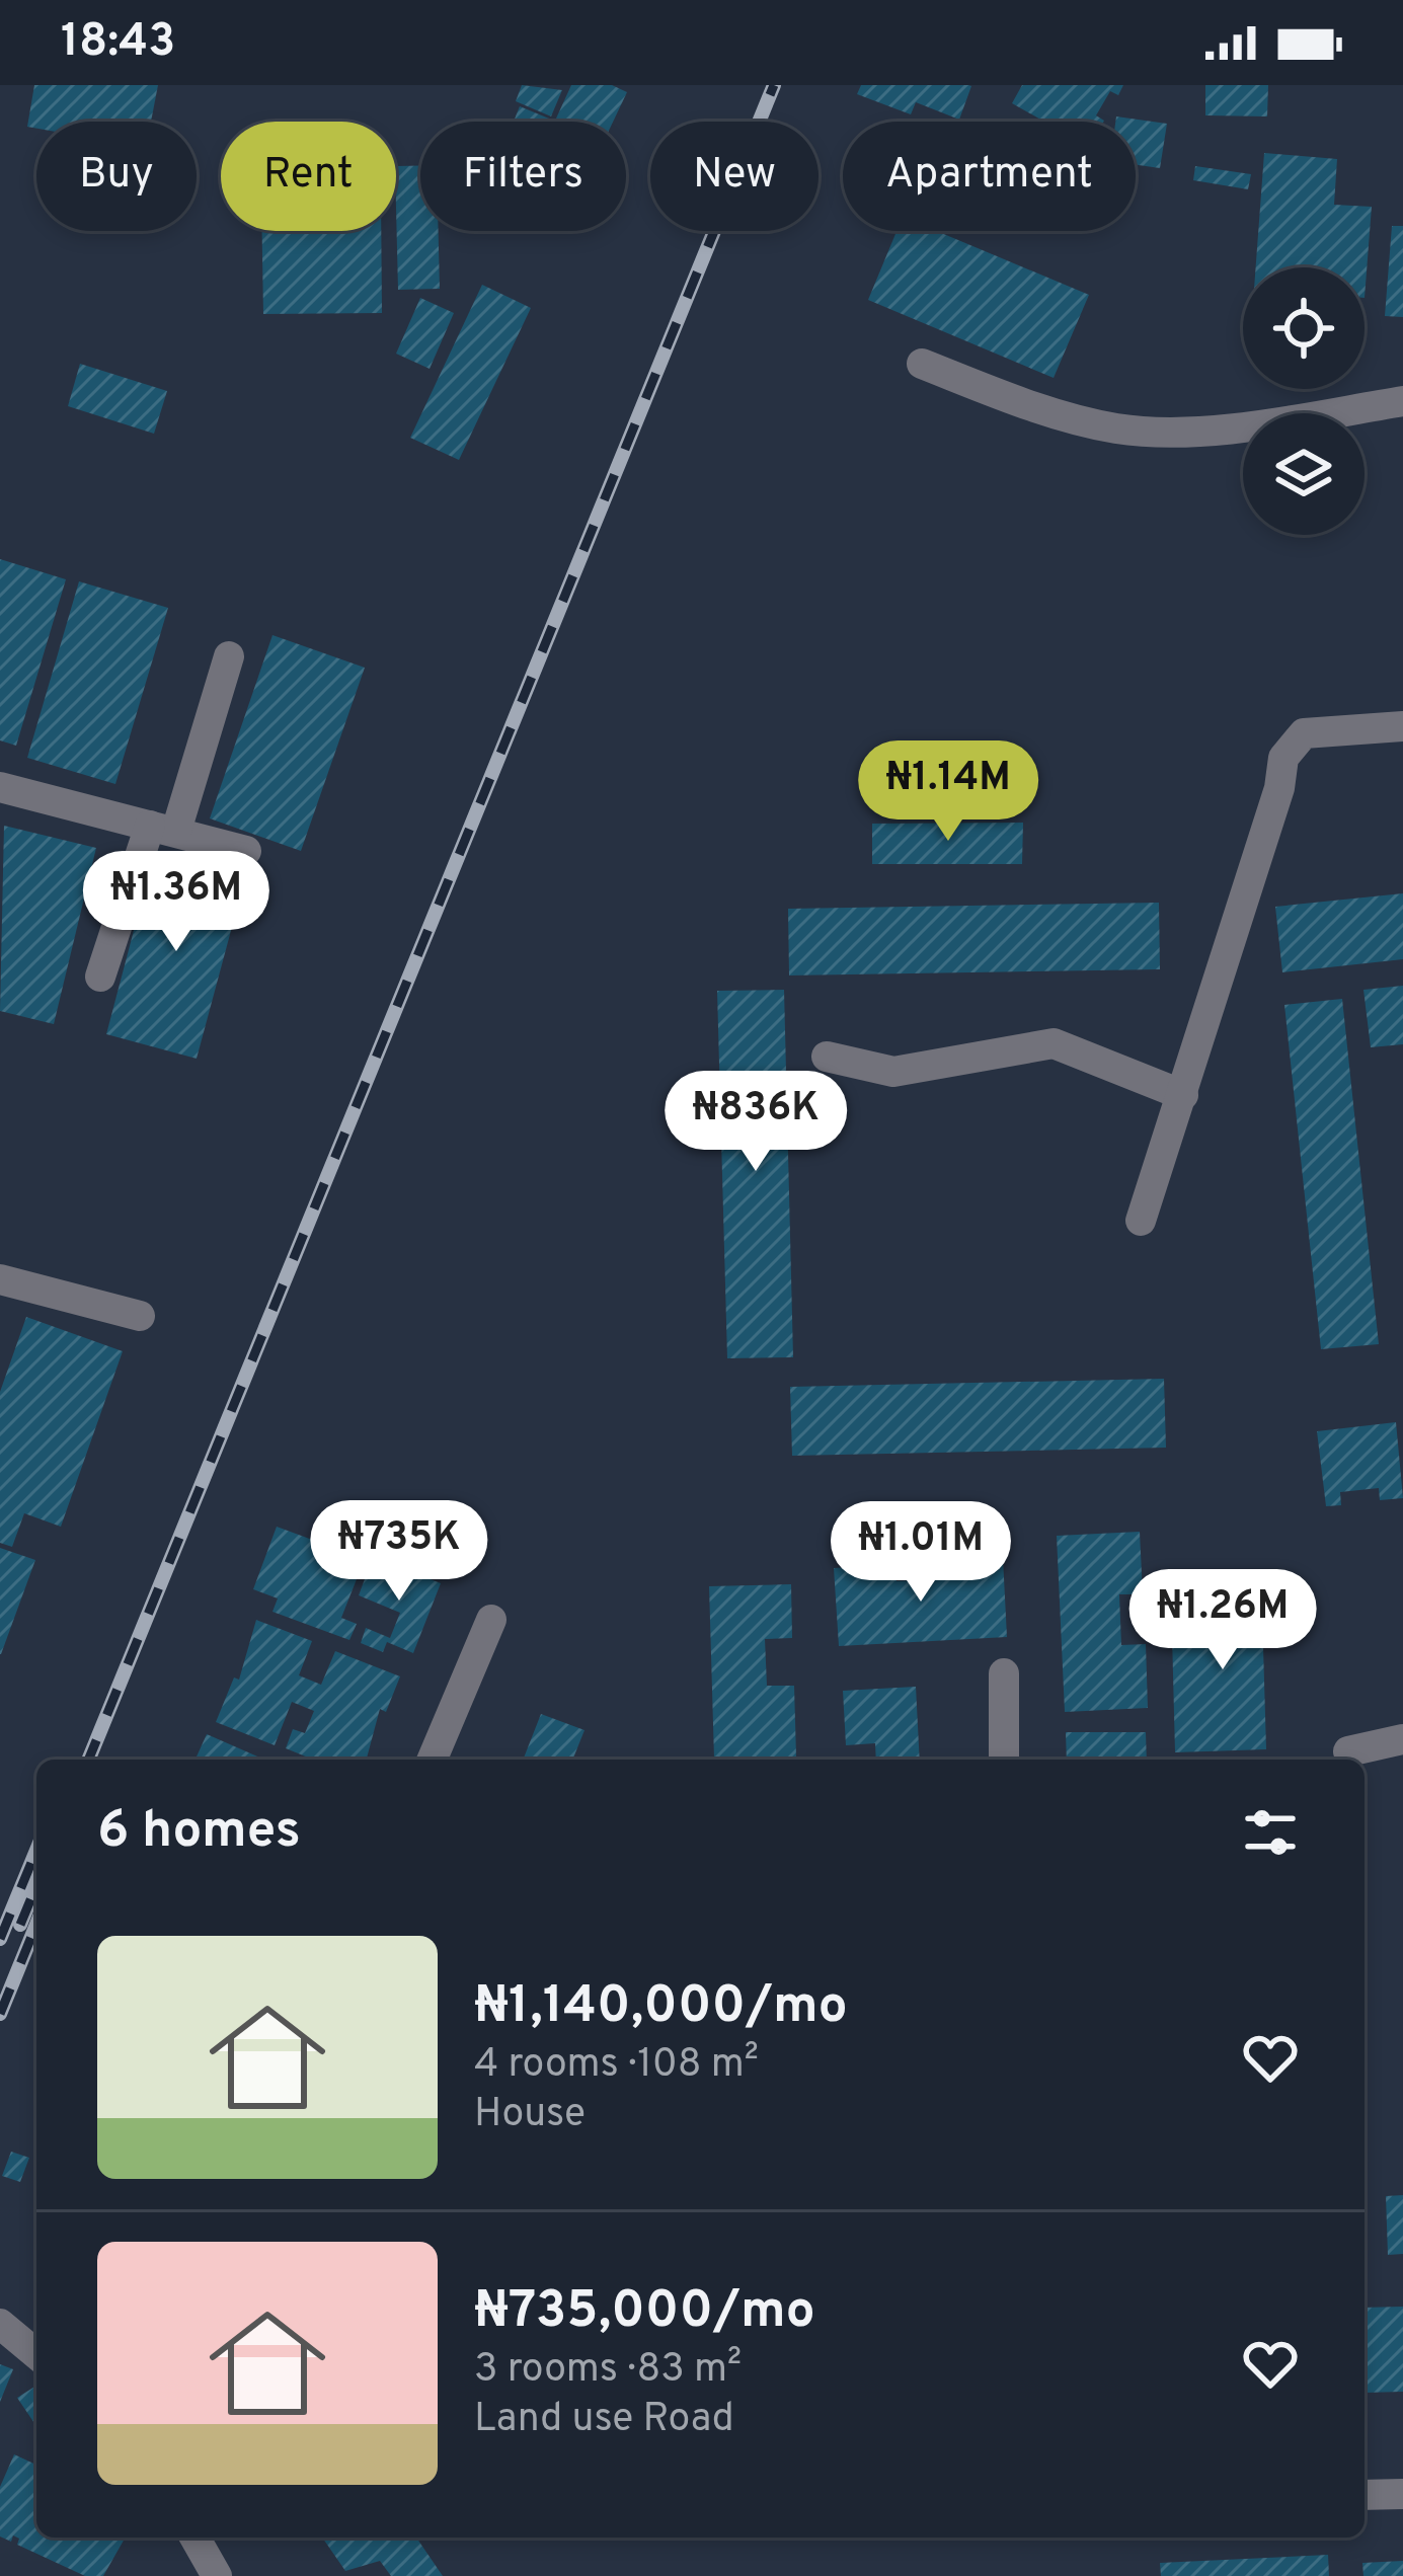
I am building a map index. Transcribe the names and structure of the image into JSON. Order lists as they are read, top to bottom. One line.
{"page":{"status":"18:43","chip":["Buy","Rent","Filters","New","Apartment"],"price":["₦1.14M","₦1.36M","₦836K","₦735K","₦1.01M","₦1.26M"],"heading":"6 homes","list":[{"name":"₦1,140,000/mo","note":"4 rooms · 108 m² · House"},{"name":"₦735,000/mo","note":"3 rooms · 83 m² · Land use Road"}]}}
